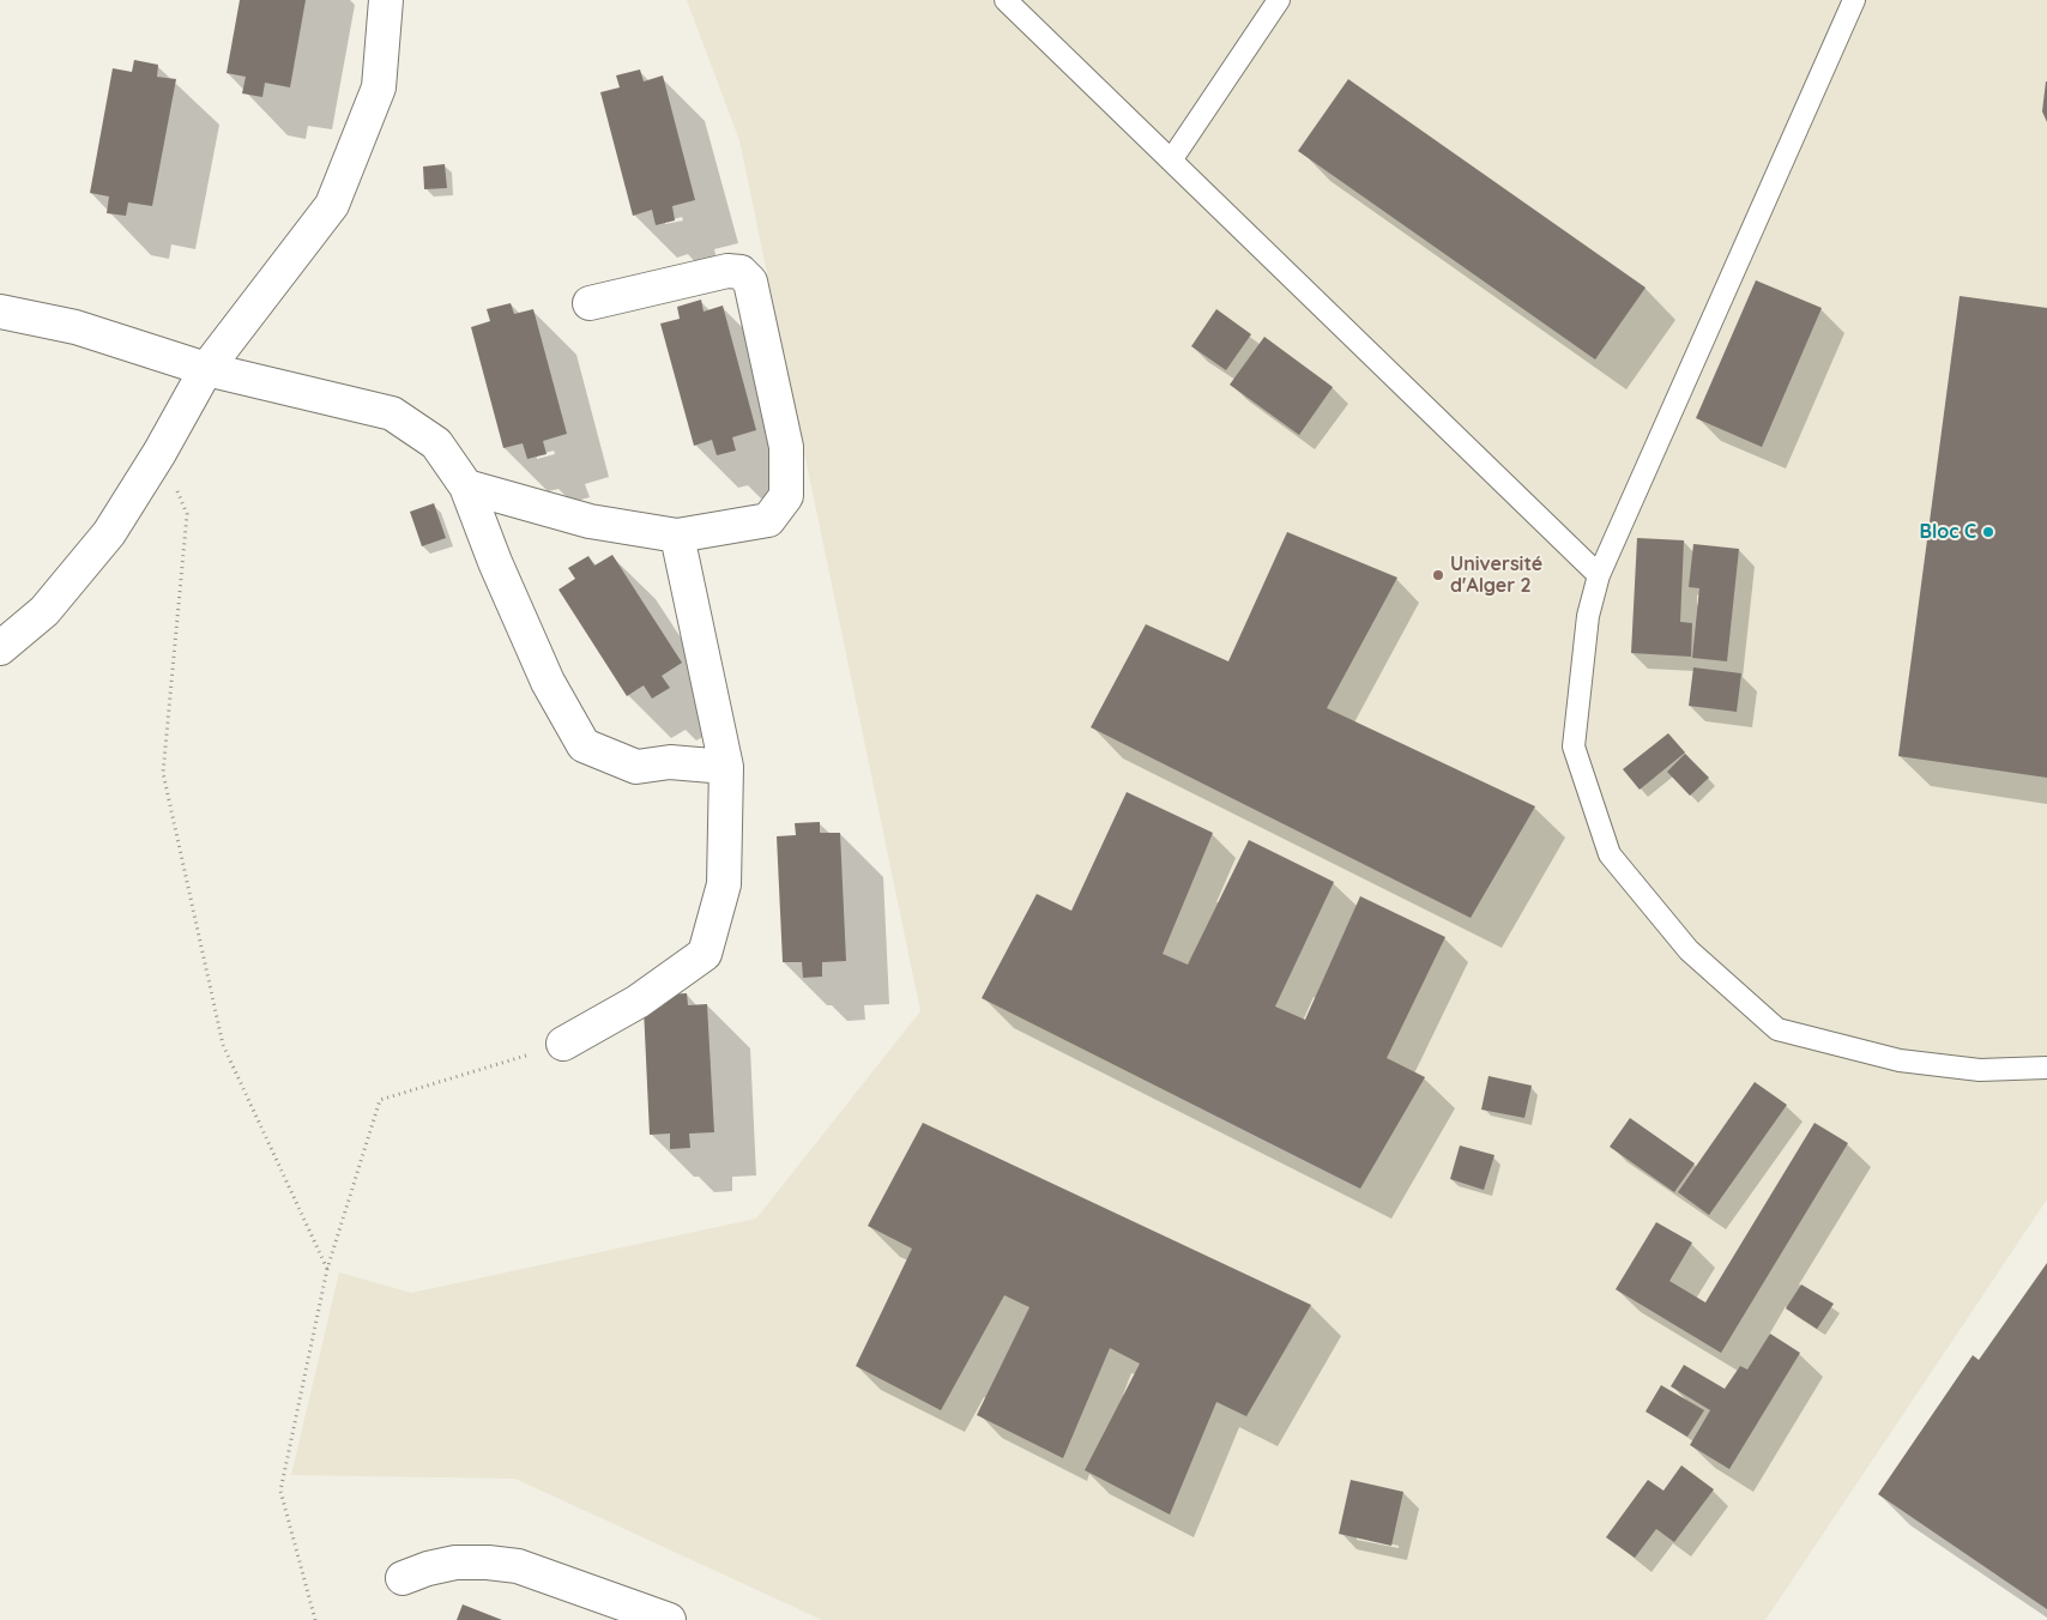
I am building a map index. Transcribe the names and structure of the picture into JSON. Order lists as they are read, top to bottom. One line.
{"places":["Bloc C","Université d'Alger 2"]}
